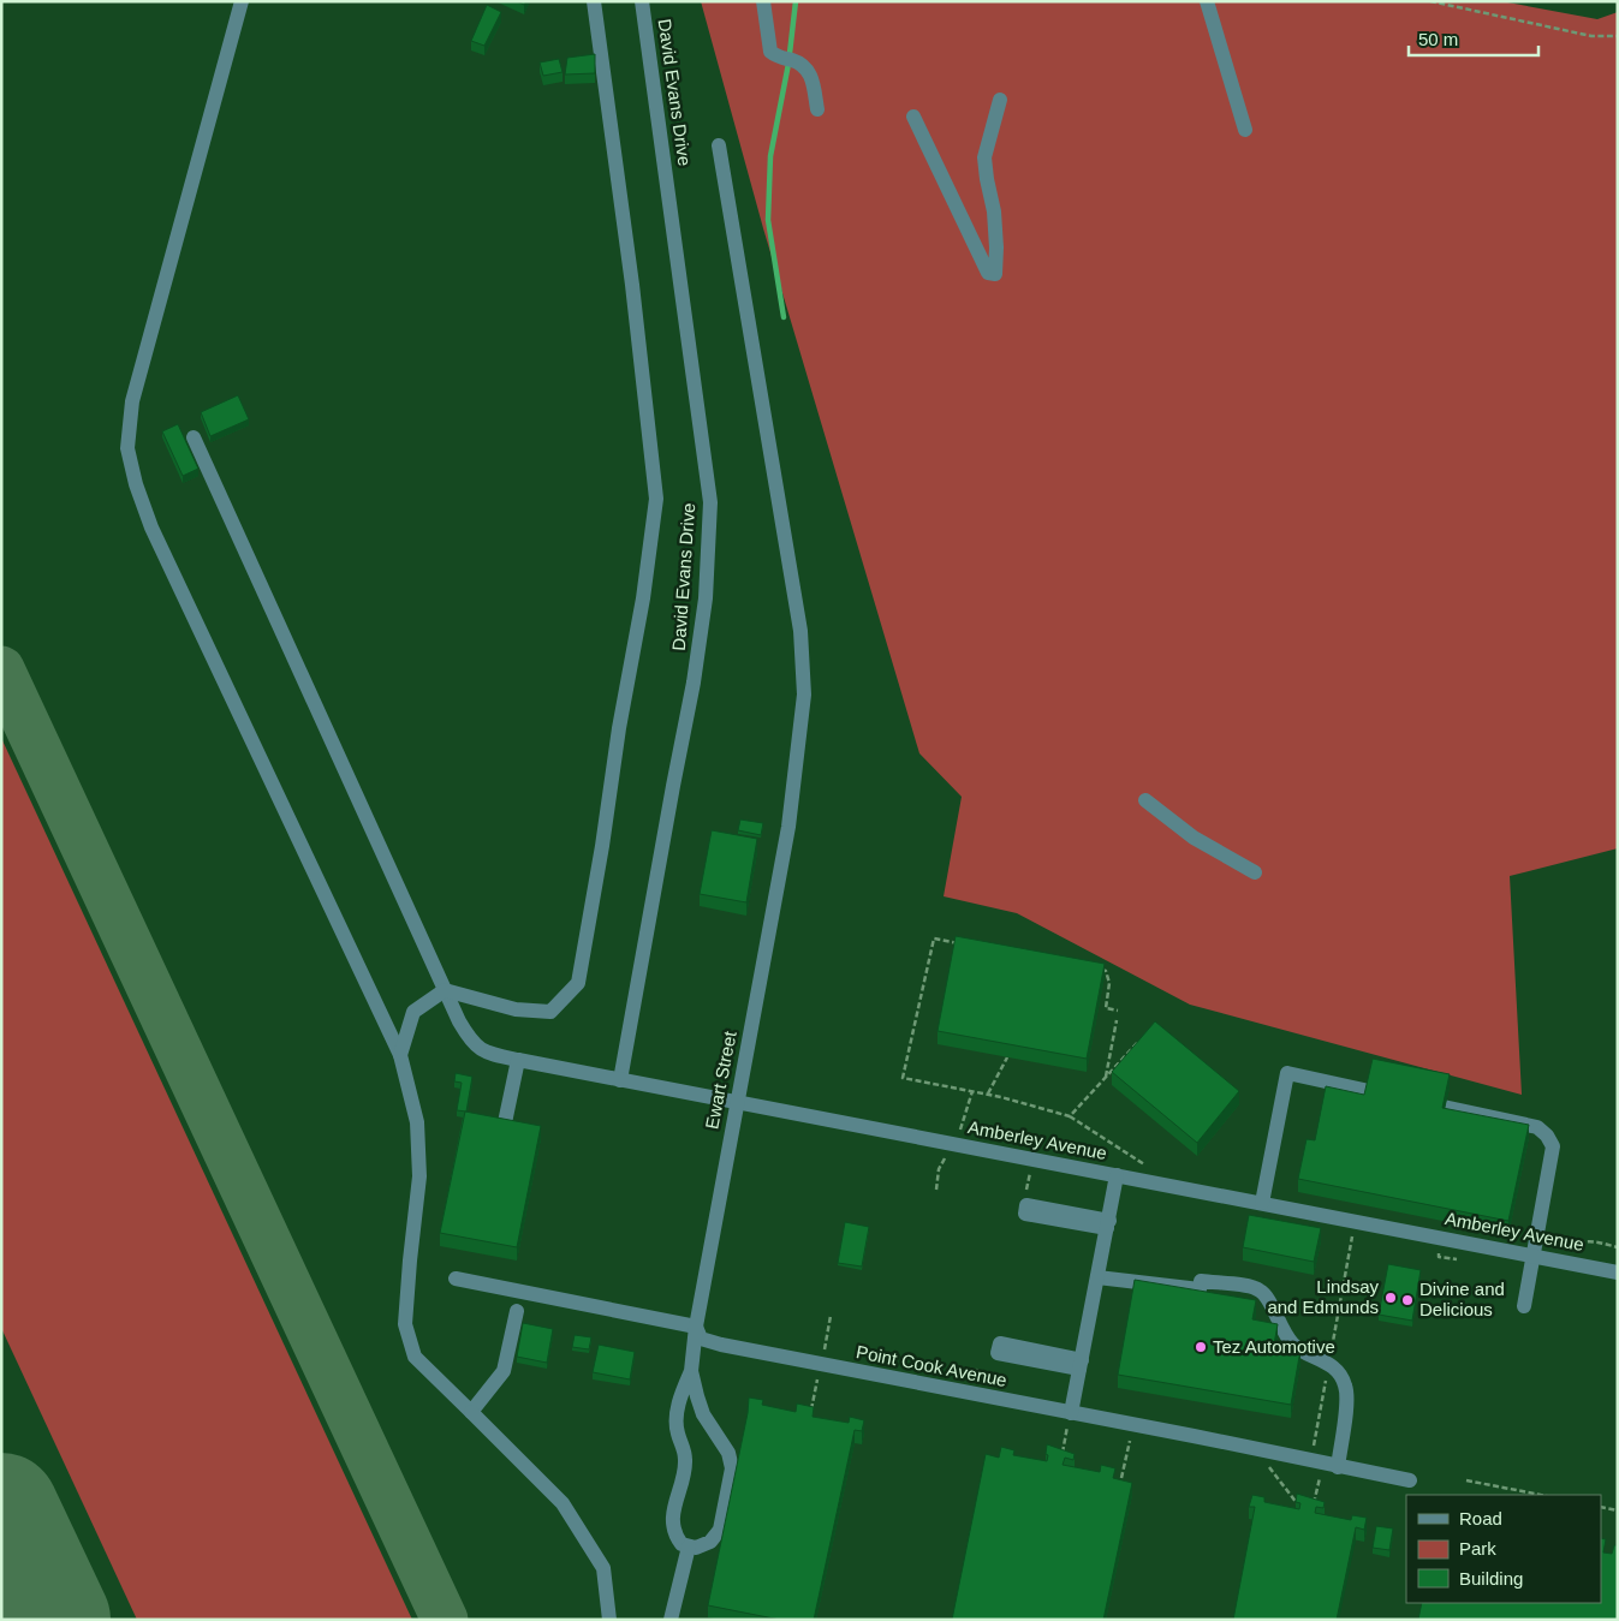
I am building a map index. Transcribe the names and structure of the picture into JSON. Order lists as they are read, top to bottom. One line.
{"streets":{"street":["David Evans Drive","Ewart Street","Amberley Avenue","Point Cook Avenue"]},"crossings":[["David Evans Drive","Amberley Avenue"],["Ewart Street","Amberley Avenue"],["Ewart Street","Point Cook Avenue"]],"places":["Lindsay and Edmunds","Divine and Delicious","Tez Automotive"],"legend":["Road","Park","Building"],"scale_bar":"50 m"}
